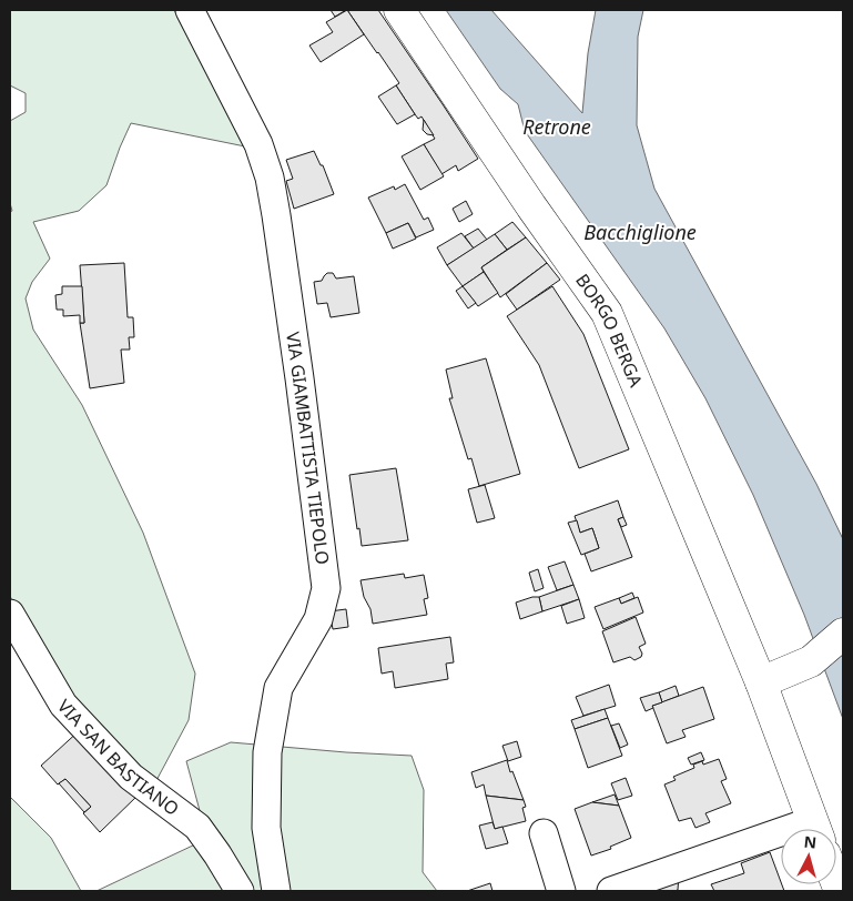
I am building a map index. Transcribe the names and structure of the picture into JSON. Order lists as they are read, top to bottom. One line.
{"streets":{"main road":["BORGO BERGA"],"street":["VIA GIAMBATTISTA TIEPOLO","VIA SAN BASTIANO"]},"water":["Retrone","Bacchiglione"],"north":"top"}
